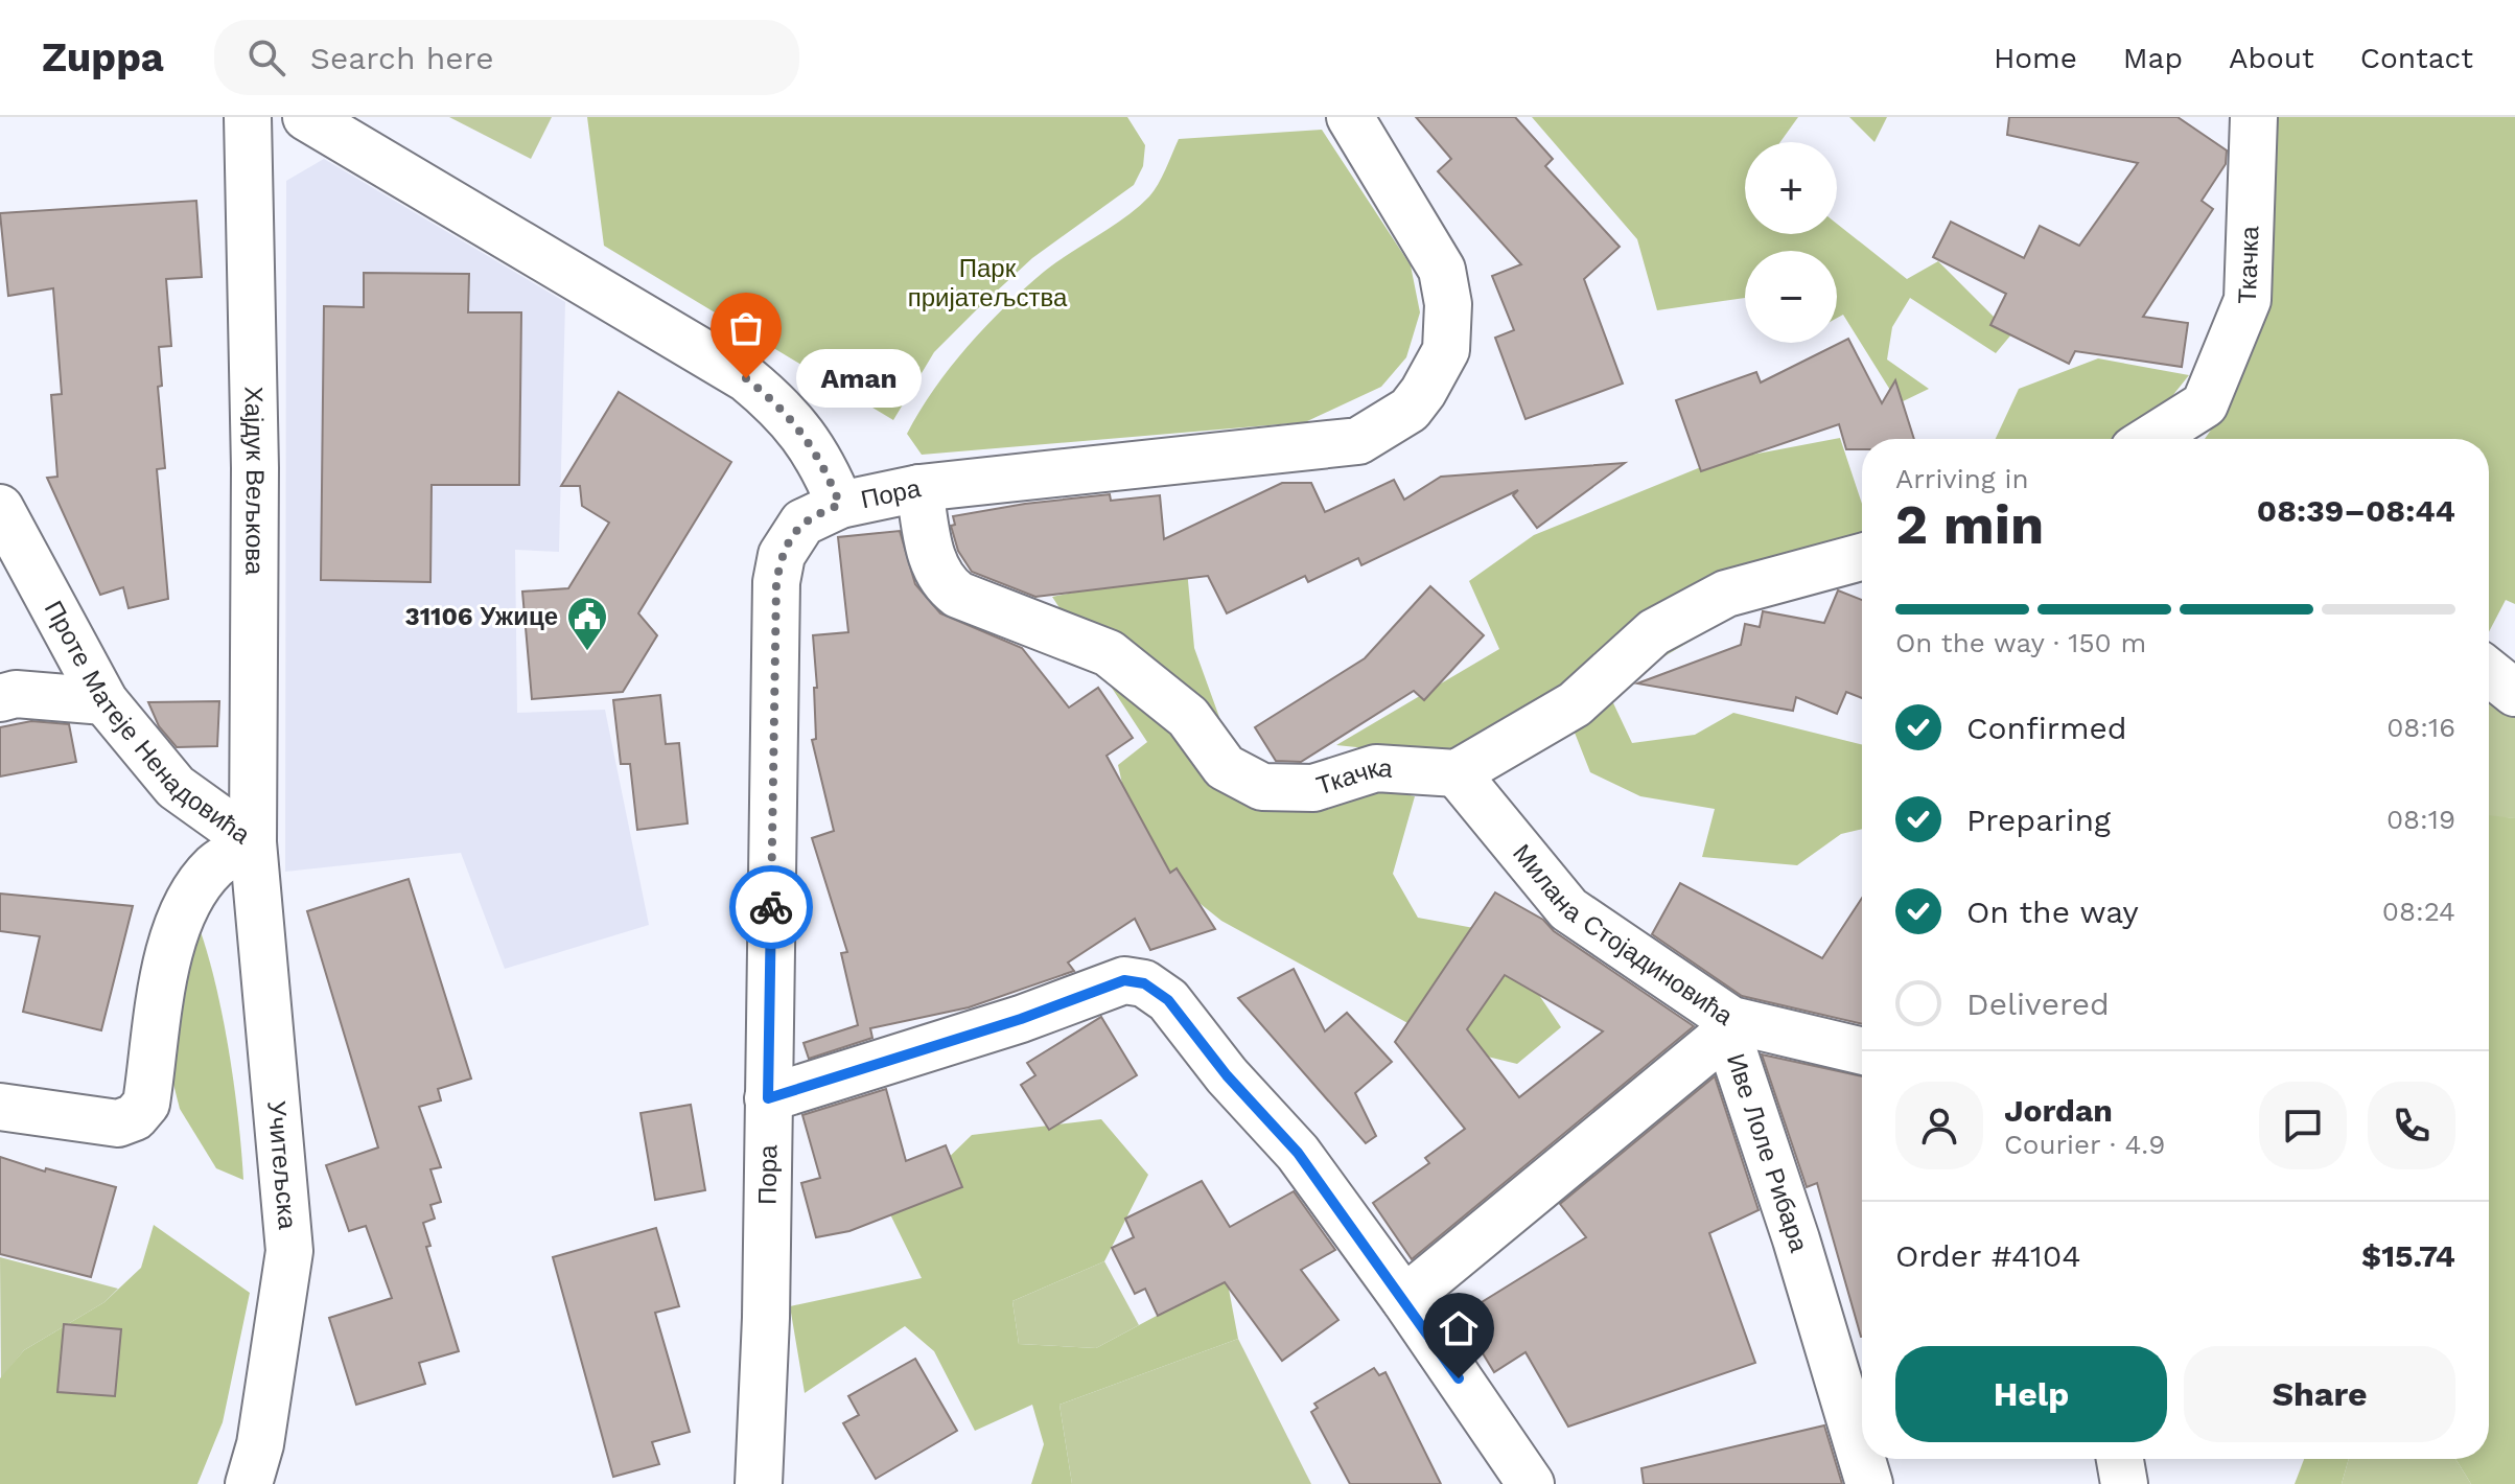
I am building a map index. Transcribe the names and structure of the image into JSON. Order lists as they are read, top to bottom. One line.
{"streets":{"street":["Ткачка","Хајдук Вељкова","Пора","Проте Матеје Ненадовића","Милана Стојадиновића","Иве Лоле Рибара","Учитељска"]},"crossings":[["Ткачка","Пора"],["Ткачка","Милана Стојадиновића"],["Хајдук Вељкова","Проте Матеје Ненадовића"],["Хајдук Вељкова","Учитељска"],["Проте Матеје Ненадовића","Учитељска"],["Милана Стојадиновића","Иве Лоле Рибара"]],"parks":["Парк пријатељства"],"places":{"other":["Aman"],"public building":["31106 Ужице"]},"page":{"header":"Zuppa","search":"Search here","nav":["Home","Map","About","Contact"],"map_buttons":["+","−"],"bubble":"Aman","heading":["2 min","Arriving in","08:39–08:44"],"panel":["Jordan","Courier · 4.9","Order #4104","$15.74"],"bar":"On the way · 150 m","list":[["Confirmed","08:16"],["Preparing","08:19"],["On the way","08:24"],"Delivered"],"buttons":["Help","Share"]}}
